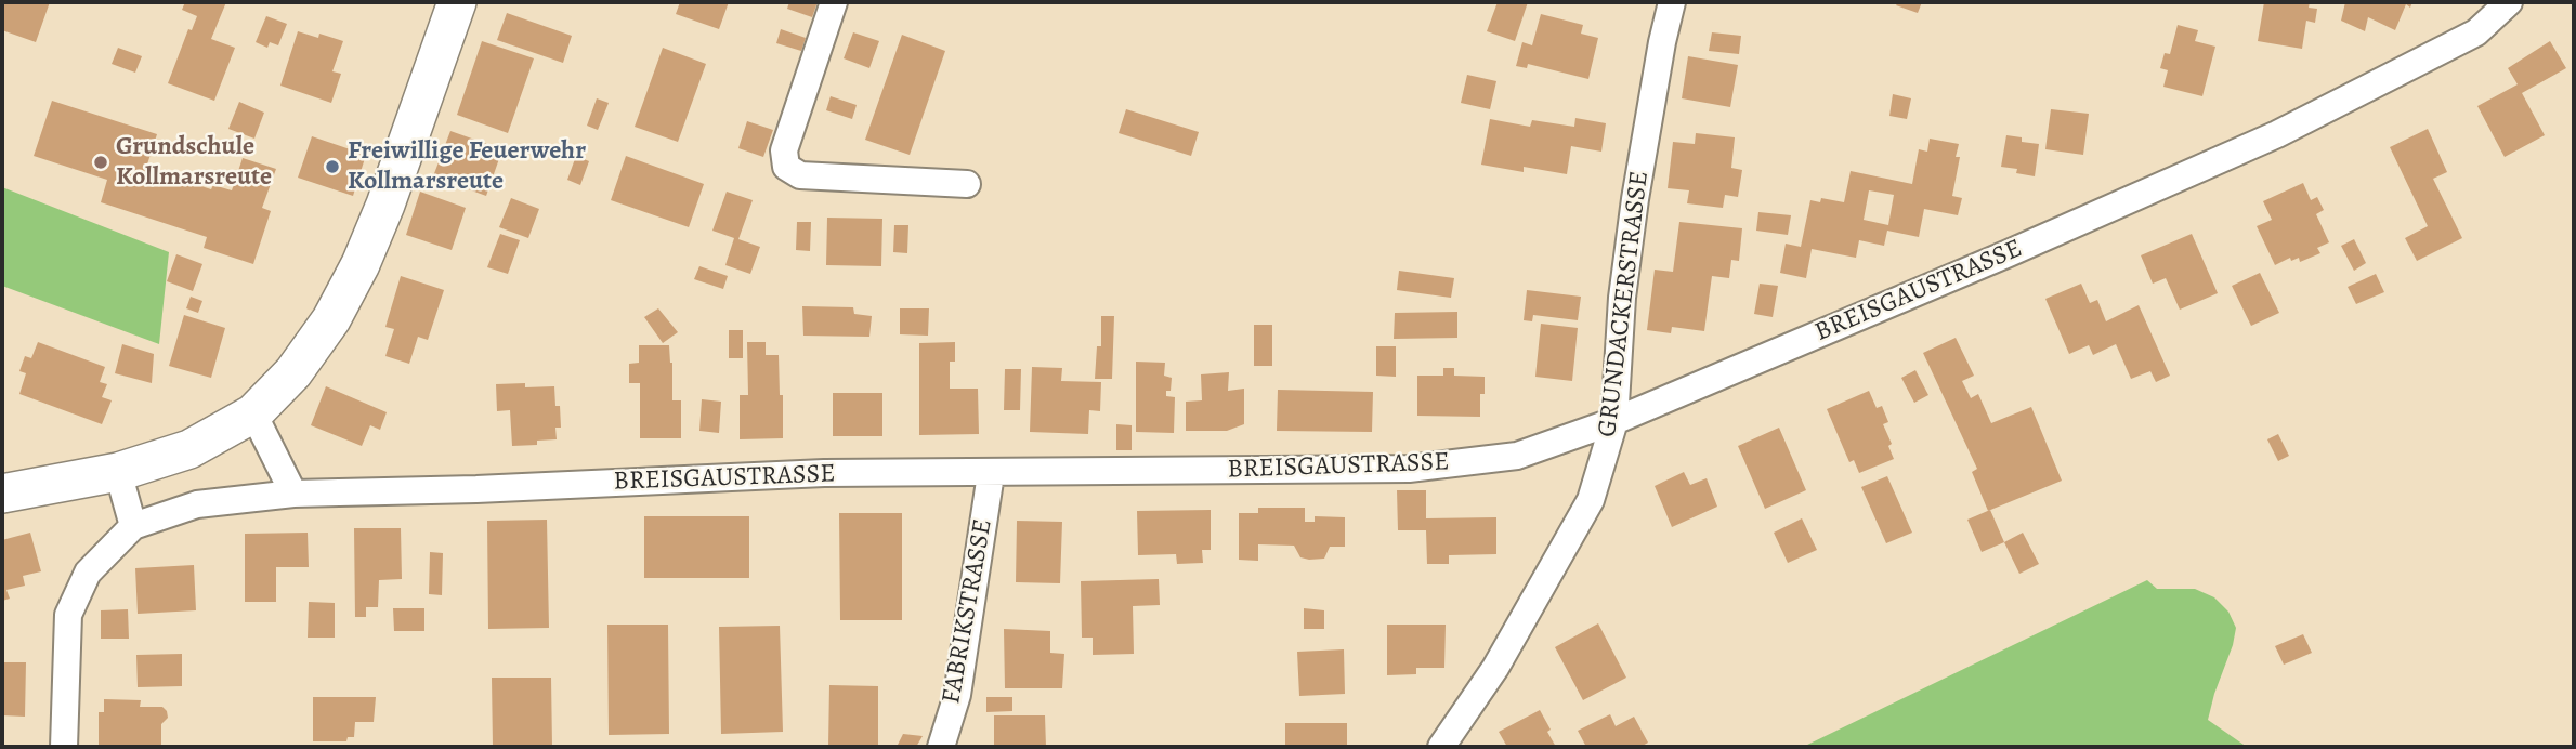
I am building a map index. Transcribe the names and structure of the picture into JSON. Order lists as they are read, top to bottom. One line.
{"streets":{"street":["BREISGAUSTRASSE","GRUNDACKERSTRASSE","FABRIKSTRASSE"]},"crossings":[["BREISGAUSTRASSE","GRUNDACKERSTRASSE"],["BREISGAUSTRASSE","FABRIKSTRASSE"]],"places":["Grundschule Kollmarsreute","Freiwillige Feuerwehr Kollmarsreute"]}
